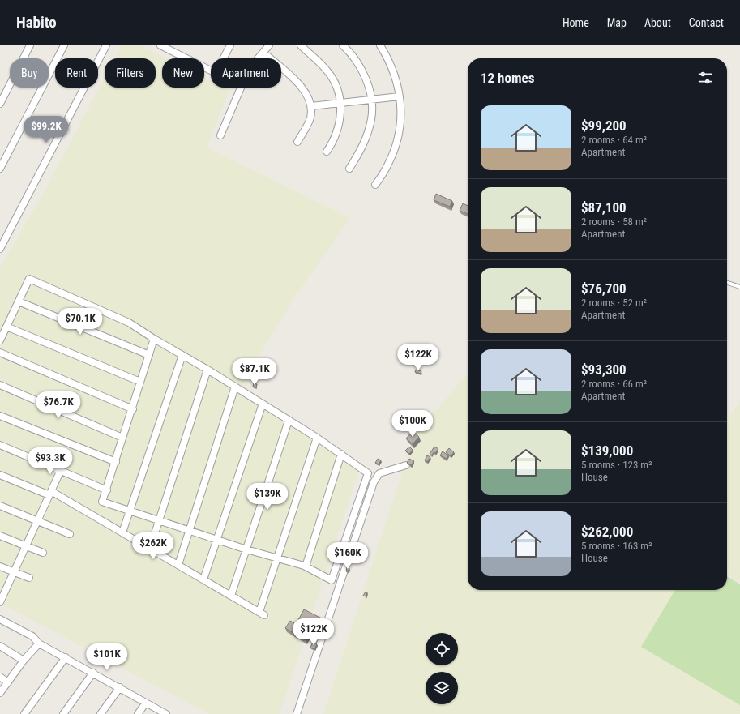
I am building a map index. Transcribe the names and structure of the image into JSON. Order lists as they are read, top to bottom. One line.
{"page":{"header":"Habito","nav":["Home","Map","About","Contact"],"chip":["Buy","Rent","Filters","New","Apartment"],"heading":"12 homes","list":[{"name":"$99,200","note":"2 rooms · 64 m² · Apartment"},{"name":"$87,100","note":"2 rooms · 58 m² · Apartment"},{"name":"$76,700","note":"2 rooms · 52 m² · Apartment"},{"name":"$93,300","note":"2 rooms · 66 m² · Apartment"},{"name":"$139,000","note":"5 rooms · 123 m² · House"},{"name":"$262,000","note":"5 rooms · 163 m² · House"}],"price":["$99.2K","$70.1K","$122K","$87.1K","$76.7K","$100K","$93.3K","$139K","$262K","$160K","$122K","$101K"]}}
